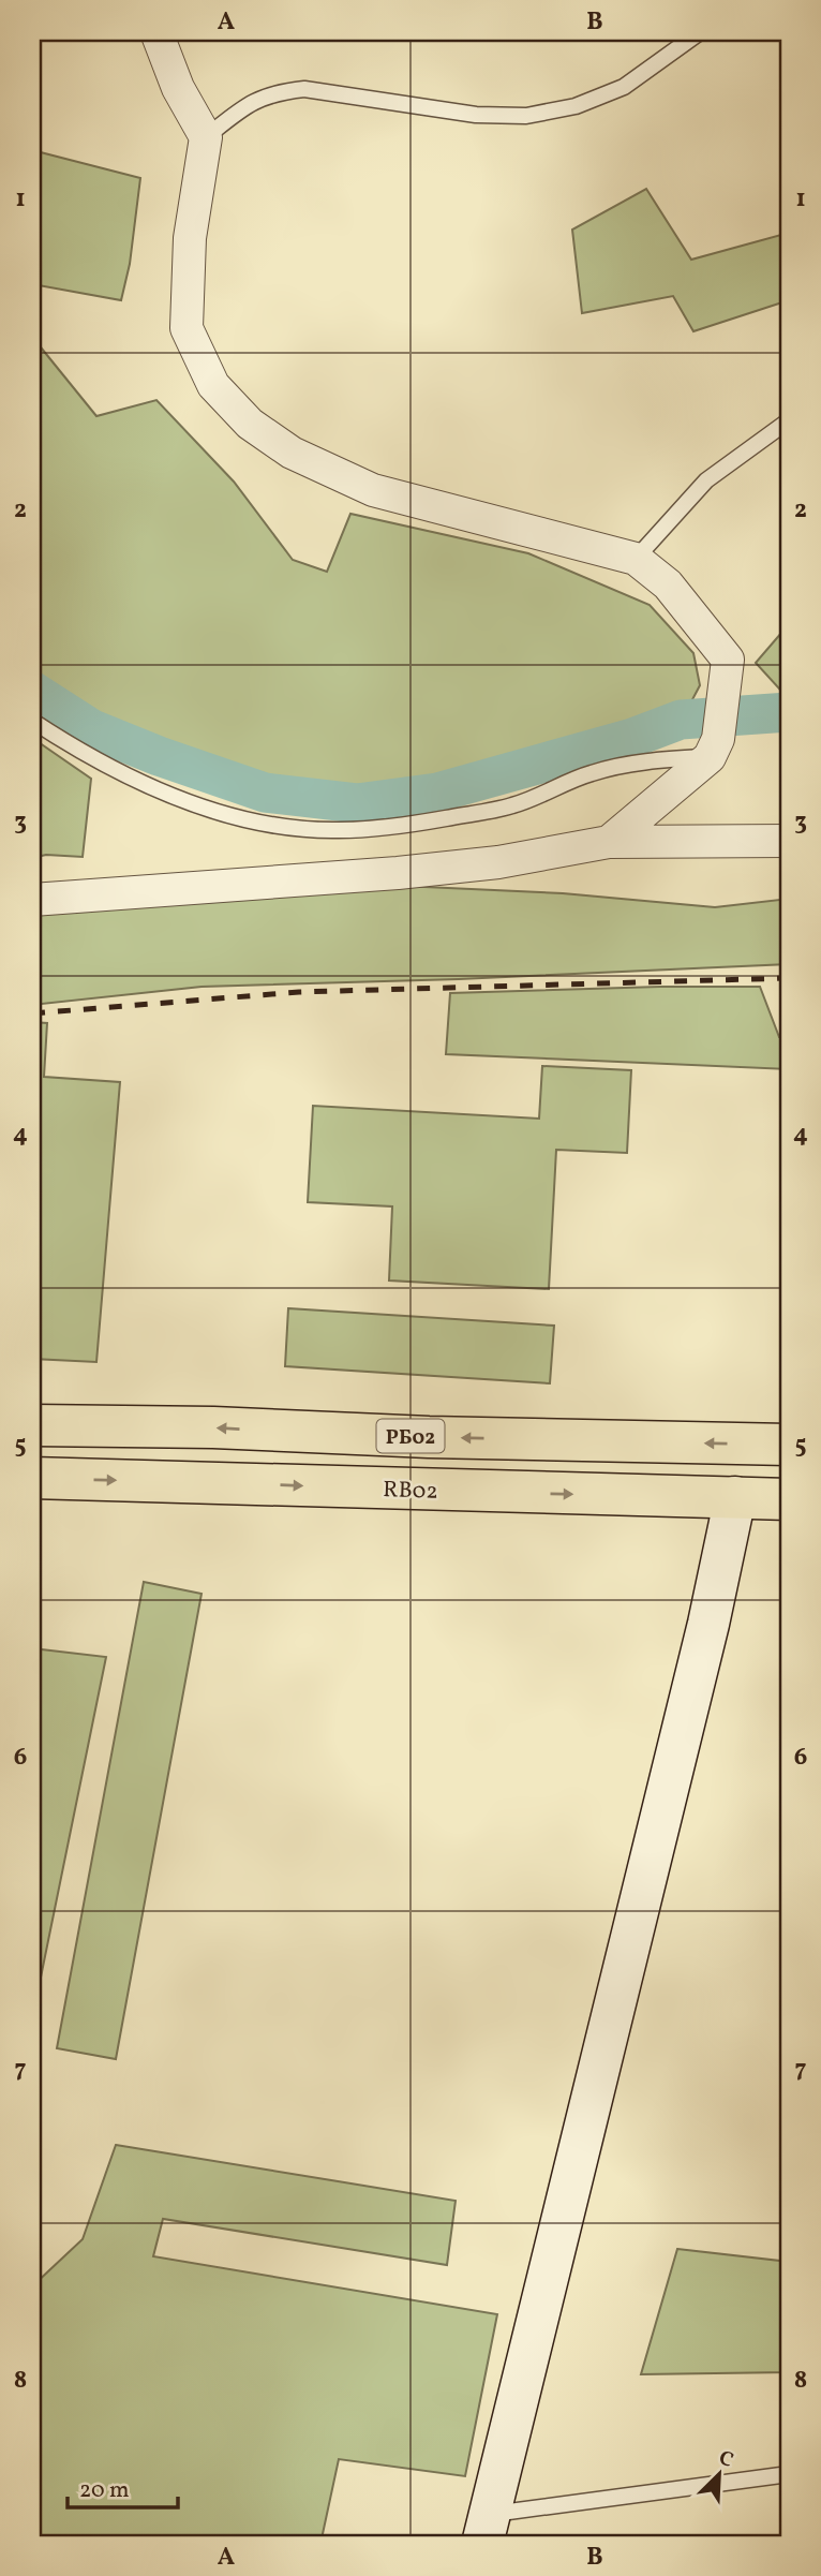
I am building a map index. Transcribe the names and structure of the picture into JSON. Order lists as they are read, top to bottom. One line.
{"streets":{"highway":["РБ02","RB02"]},"scale_bar":"20 m","north":"top right","grid":{"columns":["A","B"],"rows":["1","2","3","4","5","6","7","8"]}}
